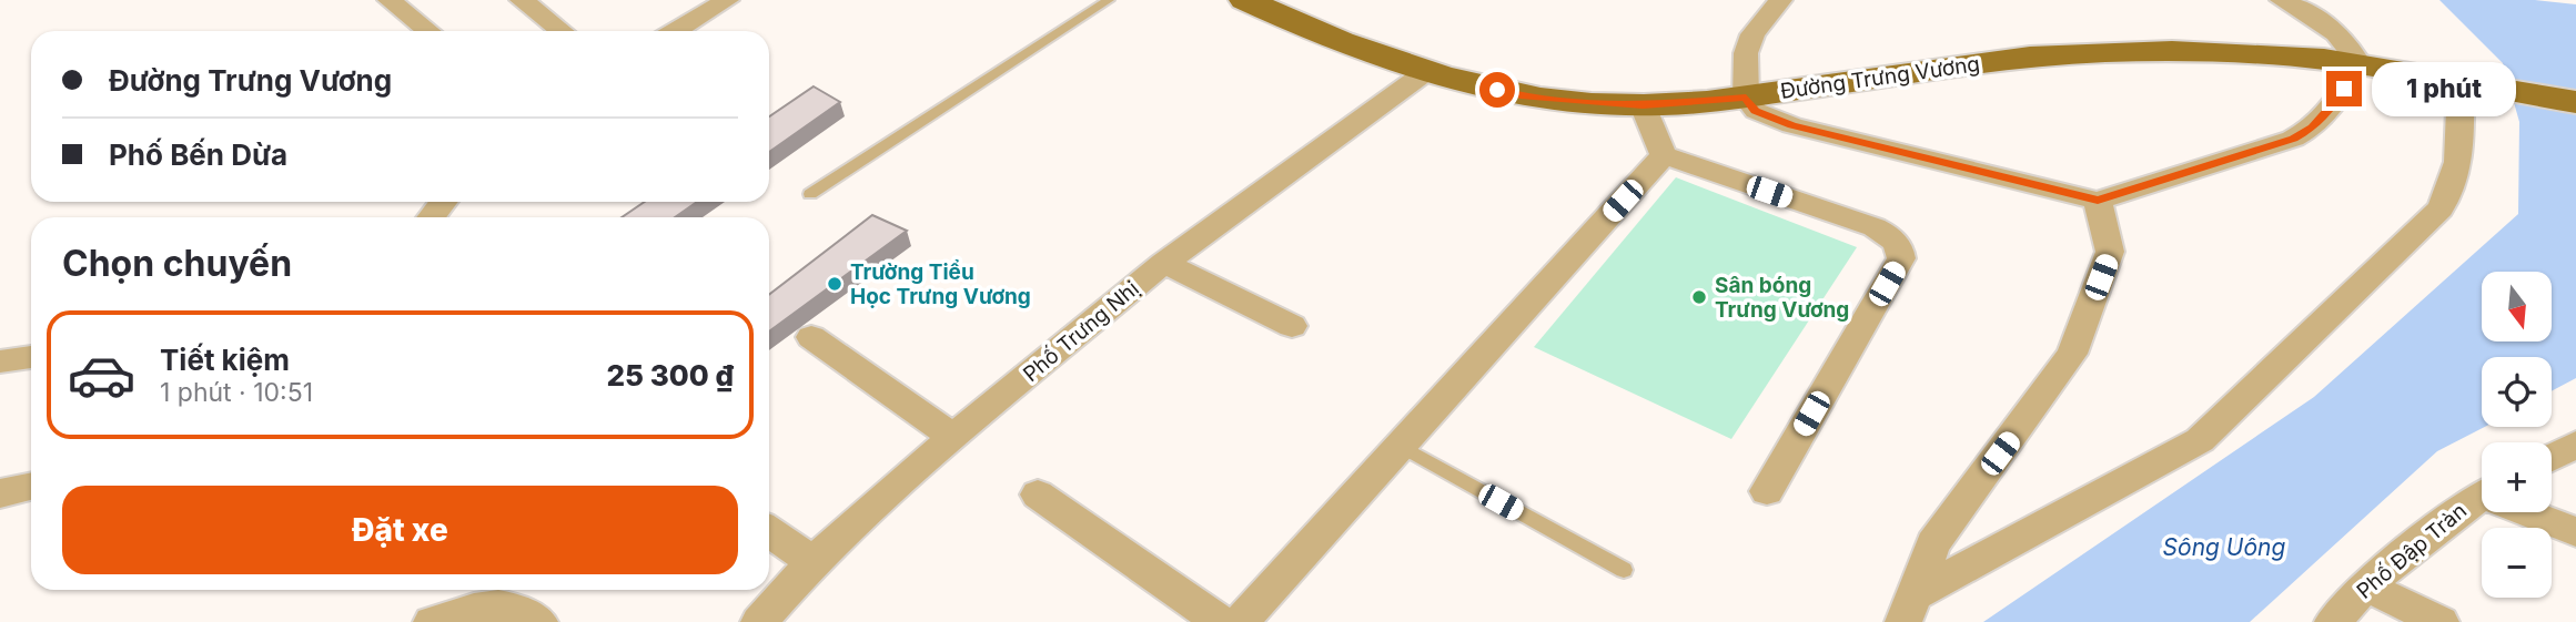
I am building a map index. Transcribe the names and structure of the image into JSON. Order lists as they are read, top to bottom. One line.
{"streets":{"main road":["Đường Trưng Vương"],"street":["Phố Trưng Nhị","Phố Đập Tràn"]},"crossings":[["Đường Trưng Vương","Phố Trưng Nhị"]],"water":["Sông Uông"],"places":["Trường Tiểu Học Trưng Vương","Sân bóng Trưng Vương"],"north":"bottom","page":{"banner":["Đường Trưng Vương","Phố Bến Dừa"],"bubble":"1 phút","heading":"Chọn chuyến","map_buttons":["+","−"],"list":[{"name":"Tiết kiệm","note":"1 phút · 10:51","value":"25 300 ₫"}],"buttons":"Đặt xe"}}
